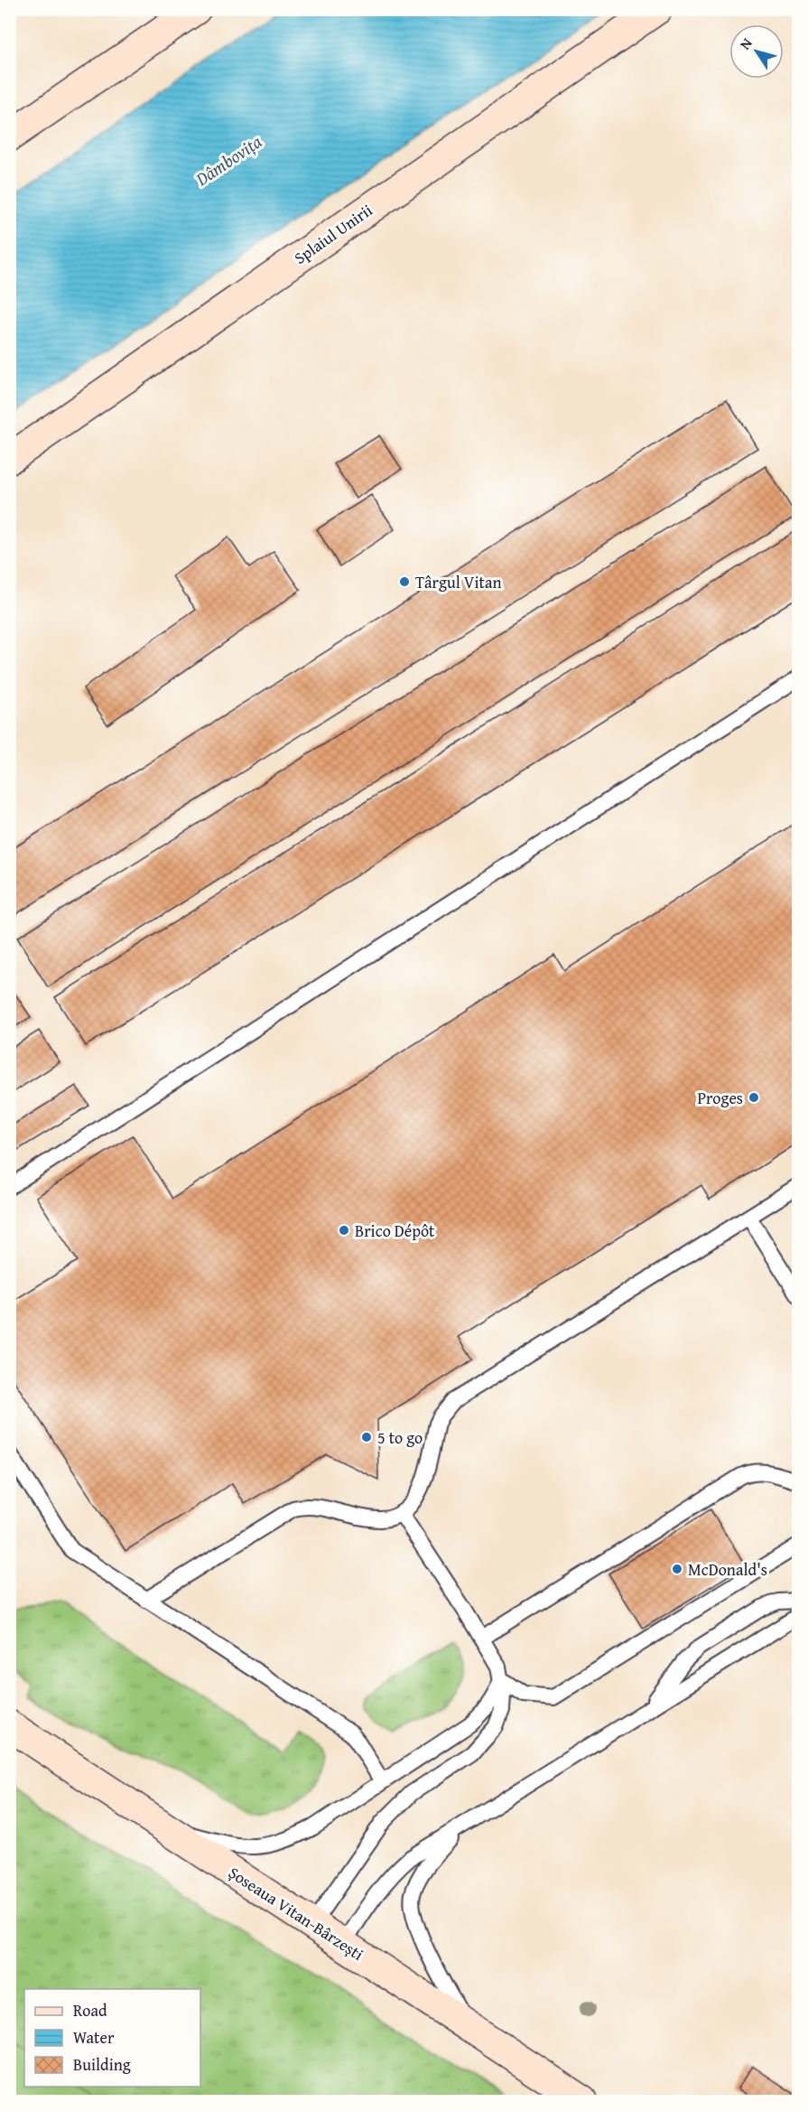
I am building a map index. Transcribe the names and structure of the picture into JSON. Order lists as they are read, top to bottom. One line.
{"streets":{"main road":["Splaiul Unirii","Șoseaua Vitan-Bârzești"]},"water":["Dâmbovița"],"places":["Târgul Vitan","Proges","Brico Dépôt","5 to go","McDonald's"],"legend":["Road","Water","Building"],"north":"top left"}
